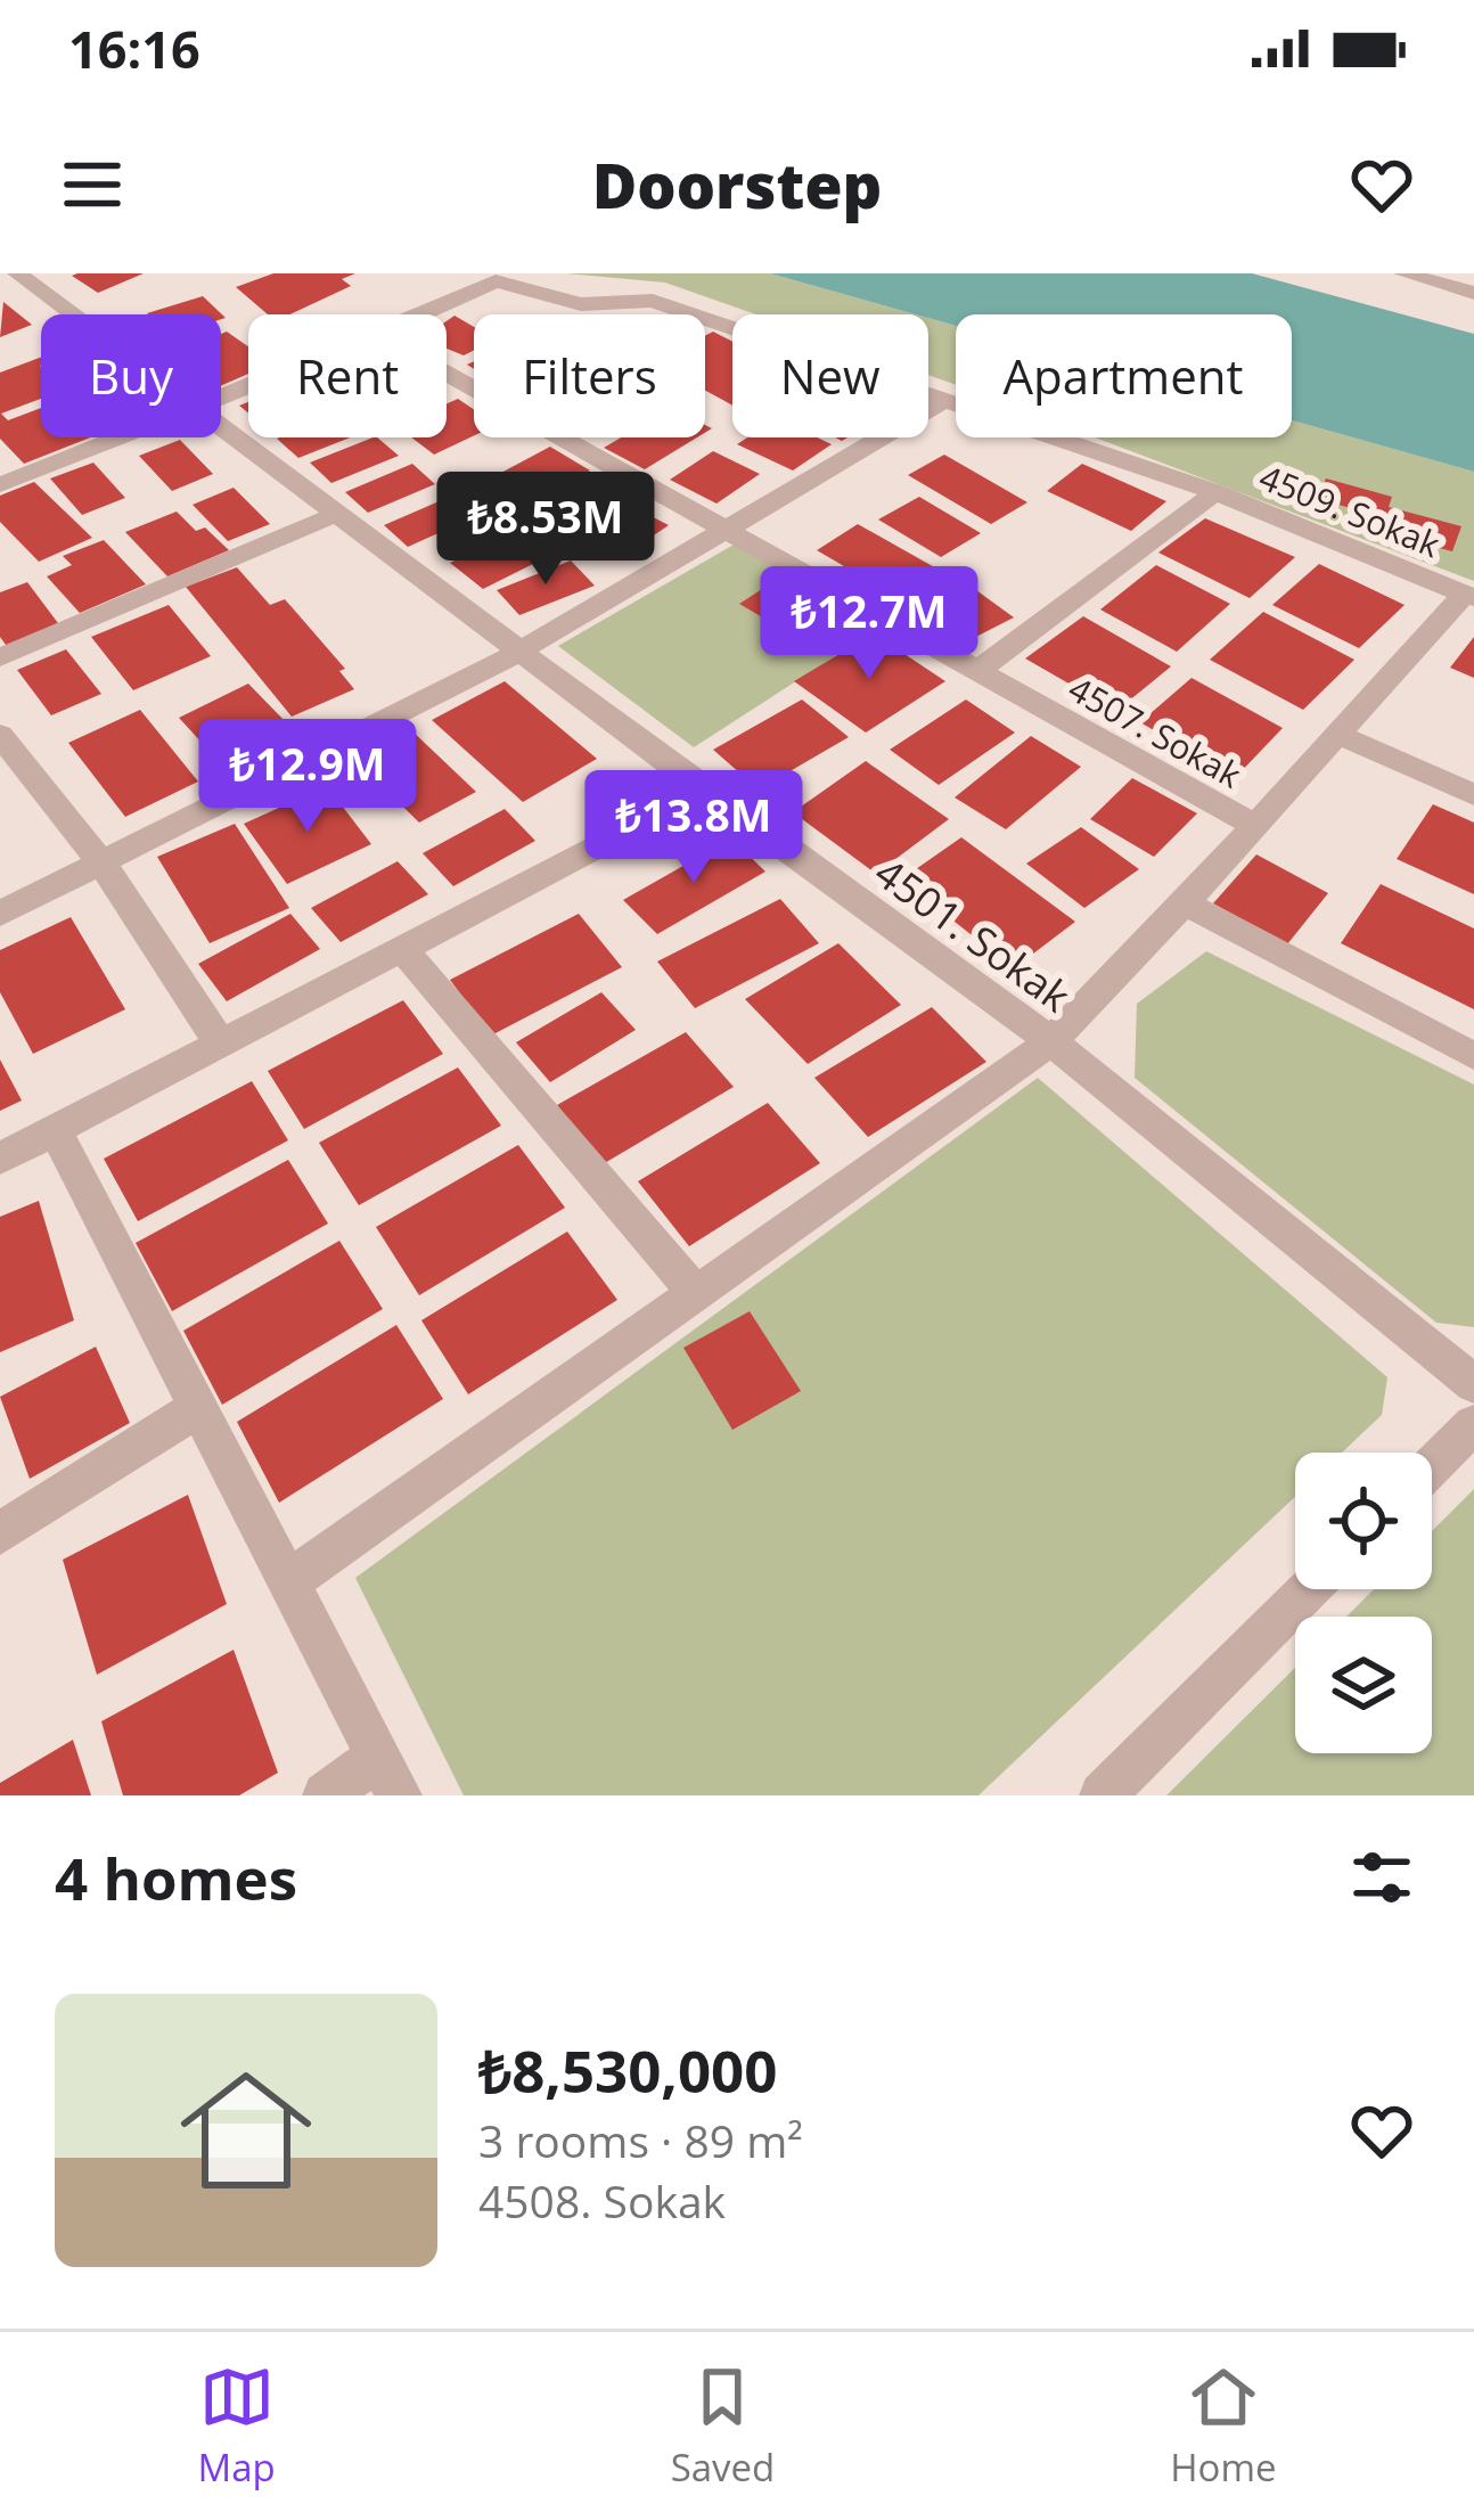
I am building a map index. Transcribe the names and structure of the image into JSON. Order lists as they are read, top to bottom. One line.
{"streets":{"street":["4509. Sokak","4507. Sokak","4501. Sokak"]},"page":{"status":"16:16","header":"Doorstep","chip":["Buy","Rent","Filters","New","Apartment"],"price":["₺8.53M","₺12.7M","₺12.9M","₺13.8M"],"heading":"4 homes","list":[{"name":"₺8,530,000","note":"3 rooms · 89 m² · 4508. Sokak"}],"tabs":["Map","Saved","Home"]}}
